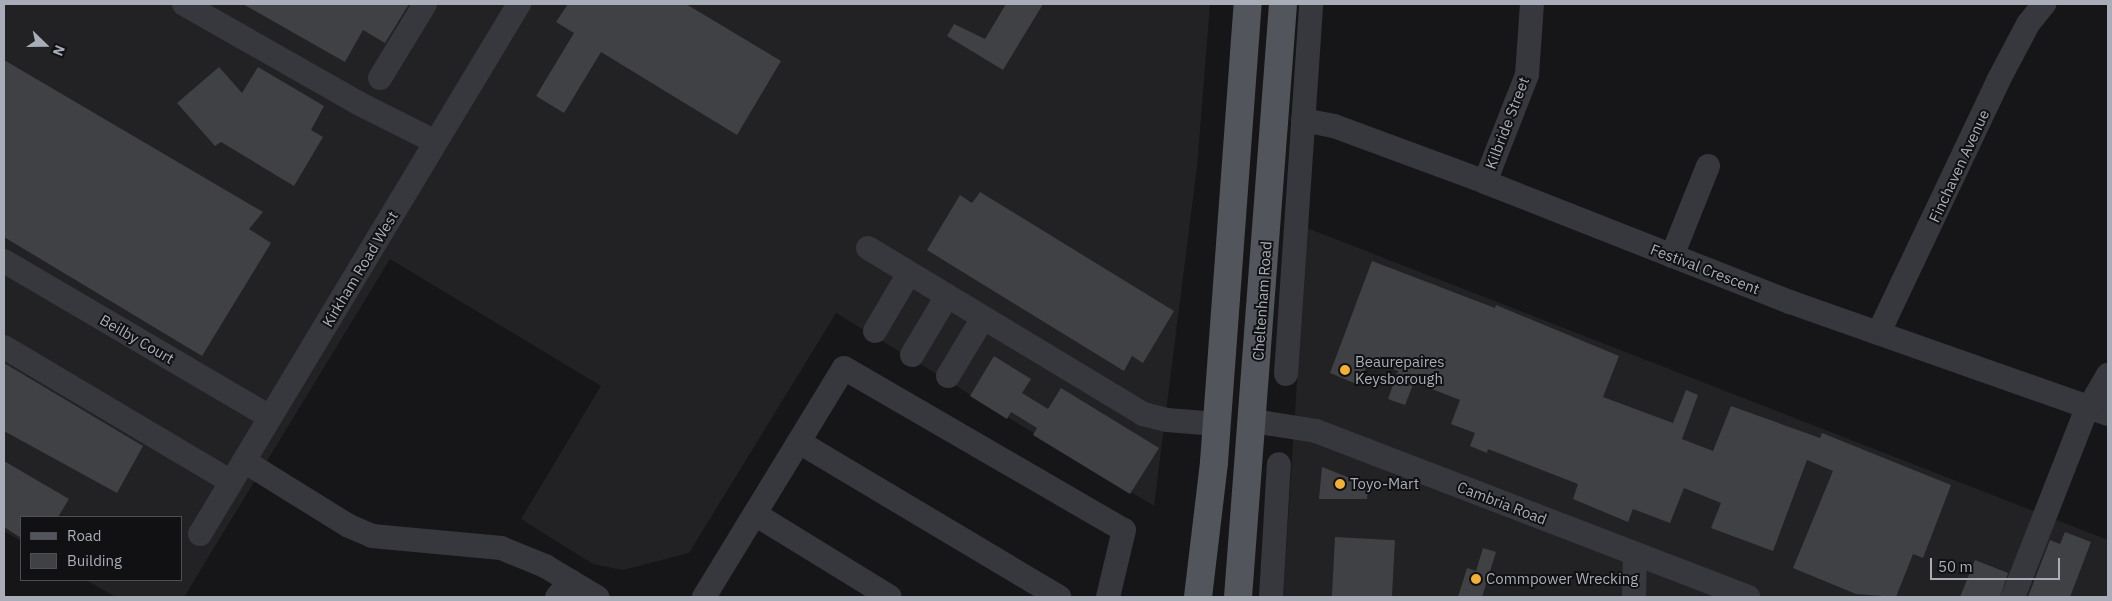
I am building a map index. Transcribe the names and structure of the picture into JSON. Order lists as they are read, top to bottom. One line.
{"streets":{"main road":["Cheltenham Road"],"street":["Kilbride Street","Finchaven Avenue","Kirkham Road West","Festival Crescent","Beilby Court","Cambria Road"]},"crossings":[["Kilbride Street","Festival Crescent"],["Finchaven Avenue","Festival Crescent"],["Kirkham Road West","Beilby Court"],["Festival Crescent","Cheltenham Road"],["Cheltenham Road","Cambria Road"]],"places":["Beaurepaires Keysborough","Toyo-Mart","Commpower Wrecking"],"legend":["Road","Building"],"scale_bar":"50 m","north":"right"}
